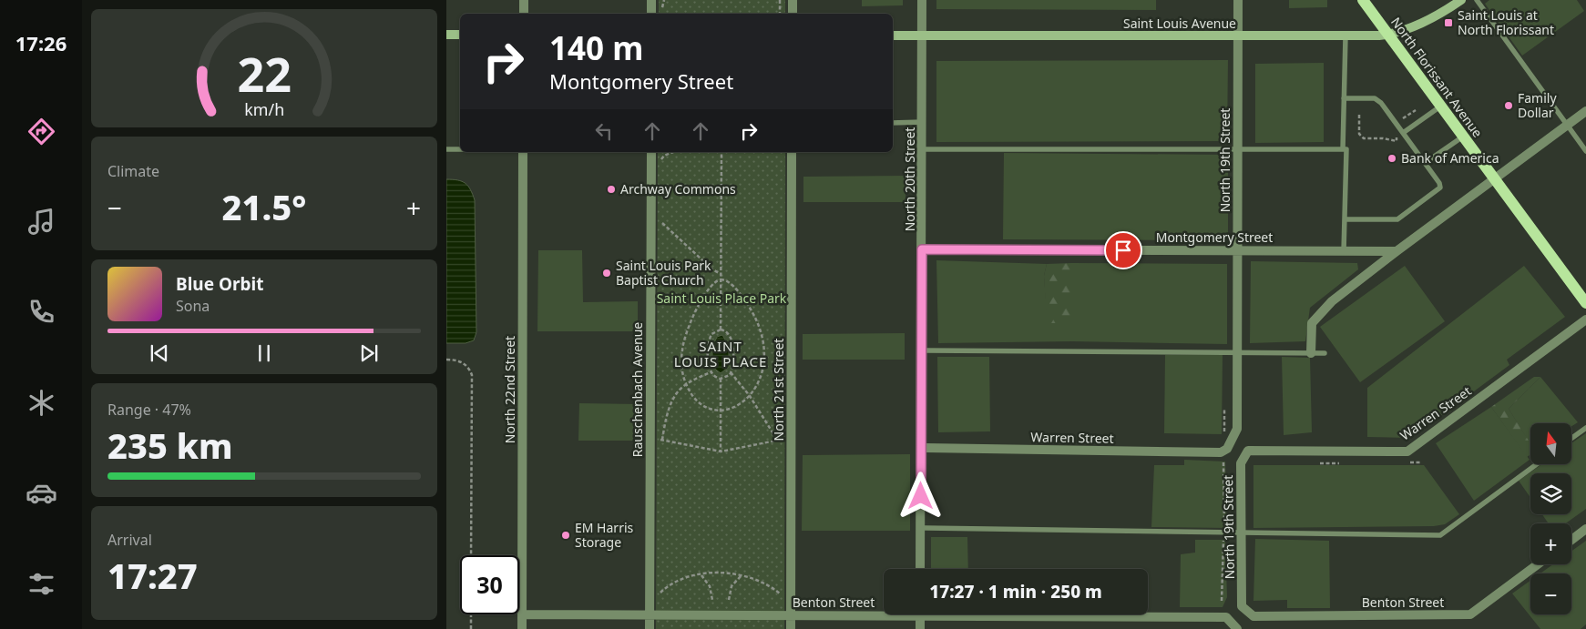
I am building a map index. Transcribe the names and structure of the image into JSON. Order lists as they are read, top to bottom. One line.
{"streets":{"main road":["North Florissant Avenue"],"street":["Saint Louis Avenue","North 19th Street","North 20th Street","Montgomery Street","North 22nd Street","Rauschenbach Avenue","North 21st Street","Warren Street","Benton Street"]},"crossings":[["Saint Louis Avenue","North Florissant Avenue"],["Saint Louis Avenue","North 19th Street"],["Saint Louis Avenue","North 20th Street"],["North 19th Street","Montgomery Street"],["North 19th Street","Warren Street"],["North 19th Street","Benton Street"],["North 20th Street","Montgomery Street"],["North 20th Street","Warren Street"],["North 22nd Street","Benton Street"],["Rauschenbach Avenue","Benton Street"],["North 21st Street","Benton Street"]],"districts":["SAINT LOUIS PLACE"],"parks":["Saint Louis Place Park"],"places":{"transit":["Saint Louis at North Florissant"],"other":["Family Dollar","Bank of America","Archway Commons","Saint Louis Park Baptist Church","EM Harris Storage"]},"north":"top","page":{"tabs":"17:26","turn":["140 m","Montgomery Street"],"tile":["Climate",["Range · 47%","235 km"],["Arrival","17:27"]],"heat":["−","21.5°","+"],"song":["Blue Orbit","Sona"],"map_buttons":["+","−"],"limit":"30","trip":"17:27 · 1 min · 250 m","gauge":["22","km/h"]}}
